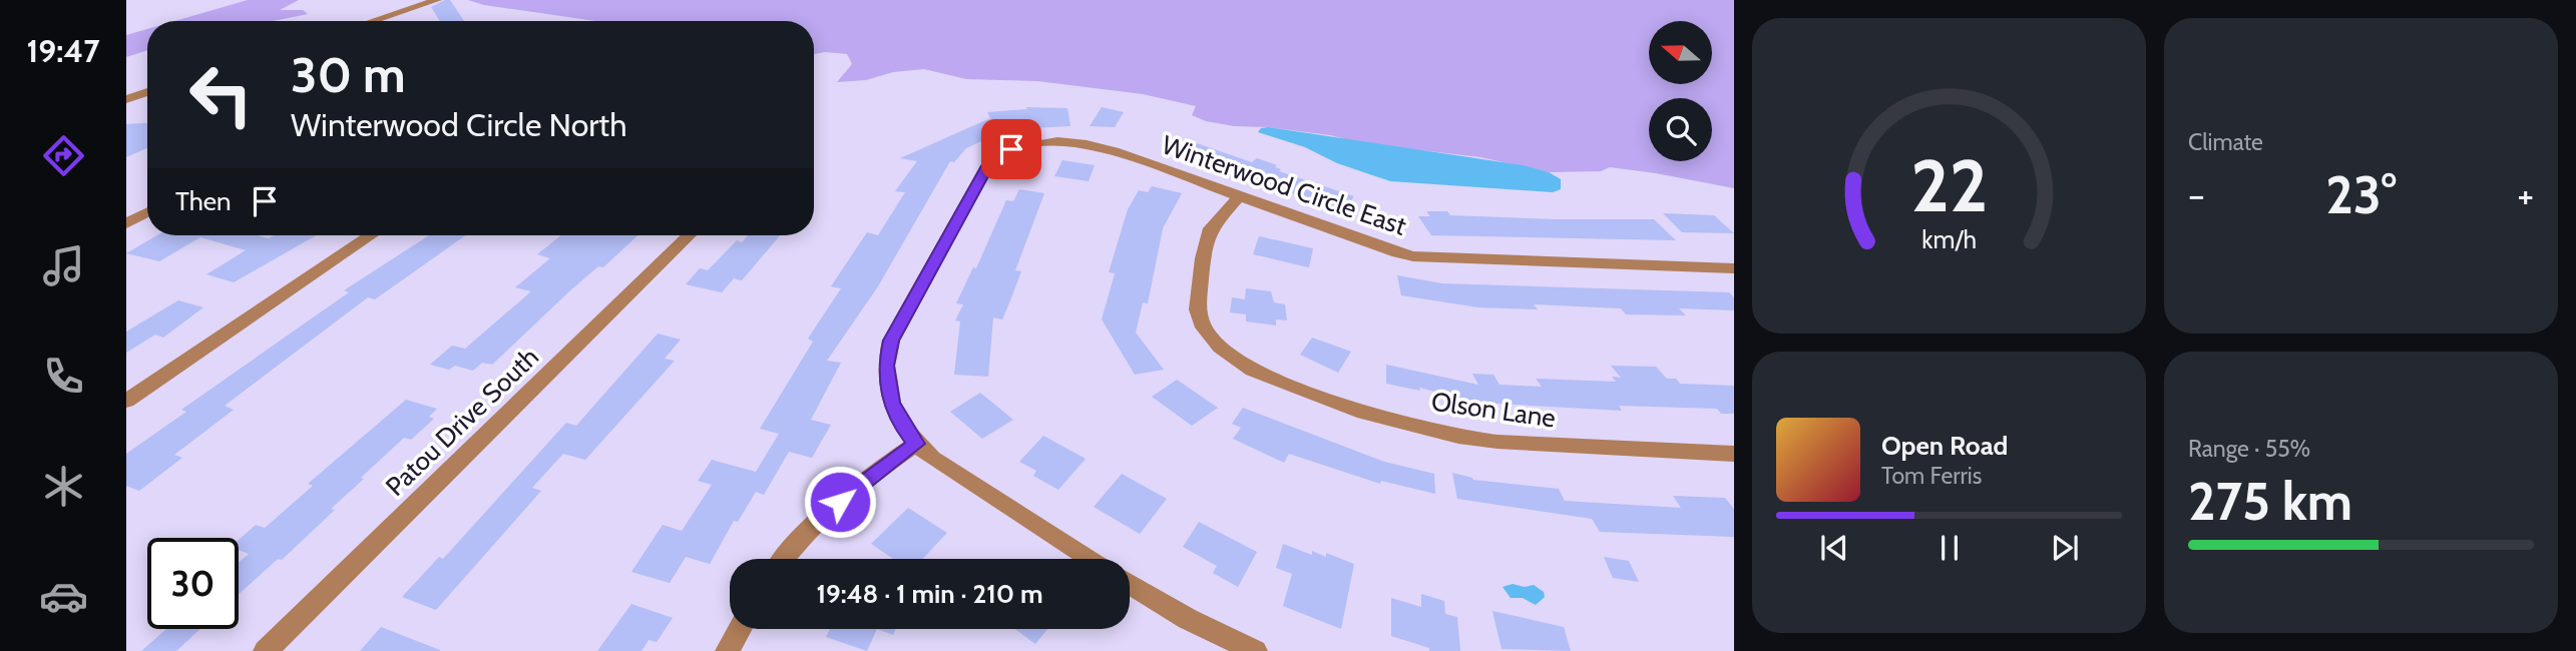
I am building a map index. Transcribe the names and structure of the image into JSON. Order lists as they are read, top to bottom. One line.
{"streets":{"street":["Winterwood Circle East","Olson Lane","Patou Drive South"]},"crossings":[["Winterwood Circle East","Olson Lane"]],"north":"left","page":{"tabs":"19:47","tile":["Climate",["Range · 55%","275 km"]],"turn":["30 m","Winterwood Circle North"],"heat":["−","23°","+"],"then":"Then","song":["Open Road","Tom Ferris"],"limit":"30","trip":"19:48 · 1 min · 210 m","gauge":["22","km/h"]}}
